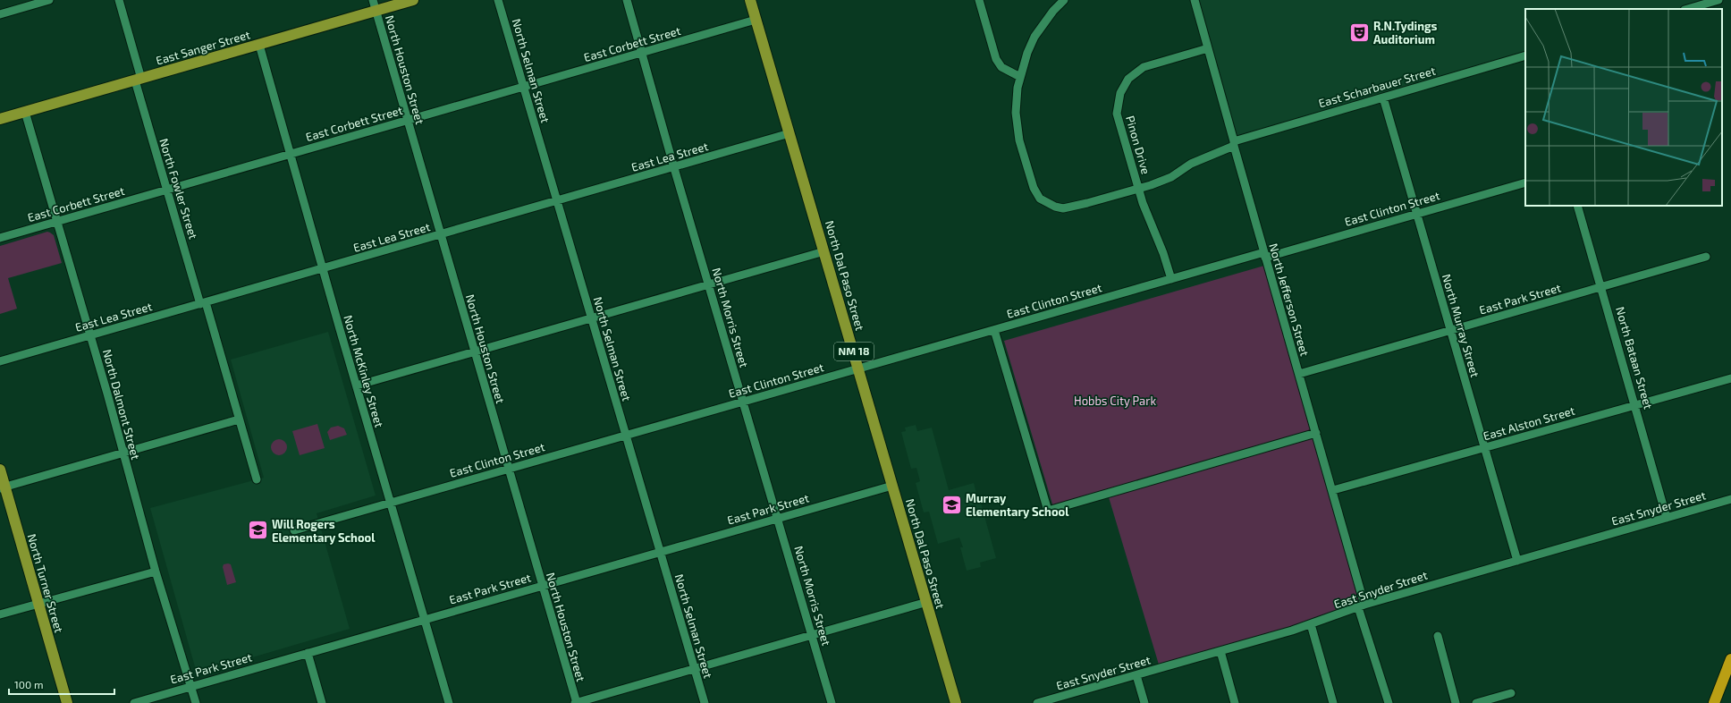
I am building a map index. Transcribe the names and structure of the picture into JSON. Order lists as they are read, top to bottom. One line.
{"streets":{"main road":["East Sanger Street","North Dal Paso Street","NM 18","North Turner Street"],"street":["East Corbett Street","North Houston Street","North Selman Street","East Scharbauer Street","Pinon Drive","East Lea Street","North Fowler Street","East Clinton Street","East Park Street","North Jefferson Street","North Morris Street","North Murray Street","North Bataan Street","North McKinley Street","North Dalmont Street","East Alston Street","East Snyder Street"]},"crossings":[["East Corbett Street","North Houston Street"],["East Corbett Street","North Selman Street"],["East Corbett Street","North Fowler Street"],["East Corbett Street","North Dal Paso Street"],["East Corbett Street","North Morris Street"],["East Corbett Street","North McKinley Street"],["East Corbett Street","North Dalmont Street"],["East Sanger Street","North Houston Street"],["East Sanger Street","North Fowler Street"],["East Sanger Street","North McKinley Street"],["East Sanger Street","North Dalmont Street"],["North Houston Street","East Lea Street"],["North Houston Street","East Clinton Street"],["North Houston Street","East Park Street"],["North Selman Street","East Lea Street"],["North Selman Street","East Clinton Street"],["North Selman Street","East Park Street"],["East Scharbauer Street","Pinon Drive"],["East Scharbauer Street","North Jefferson Street"],["East Scharbauer Street","North Murray Street"],["Pinon Drive","East Clinton Street"],["Pinon Drive","North Jefferson Street"],["East Lea Street","North Fowler Street"],["East Lea Street","North Dal Paso Street"],["East Lea Street","North Morris Street"],["East Lea Street","North McKinley Street"],["East Lea Street","North Dalmont Street"],["East Clinton Street","North Dal Paso Street"],["East Clinton Street","North Jefferson Street"],["East Clinton Street","North Morris Street"],["East Clinton Street","North Murray Street"],["East Clinton Street","North McKinley Street"],["North Dal Paso Street","East Park Street"],["East Park Street","North Jefferson Street"],["East Park Street","North Morris Street"],["East Park Street","North Murray Street"],["East Park Street","North Bataan Street"],["East Park Street","North McKinley Street"],["East Park Street","North Dalmont Street"],["North Jefferson Street","East Alston Street"],["North Jefferson Street","East Snyder Street"],["North Murray Street","East Alston Street"],["North Murray Street","East Snyder Street"],["North Bataan Street","East Alston Street"],["North Bataan Street","East Snyder Street"]],"parks":["Hobbs City Park"],"places":{"theatre":["R.N.Tydings Auditorium"],"school or university":["Murray Elementary School","Will Rogers Elementary School"]},"scale_bar":"100 m"}
